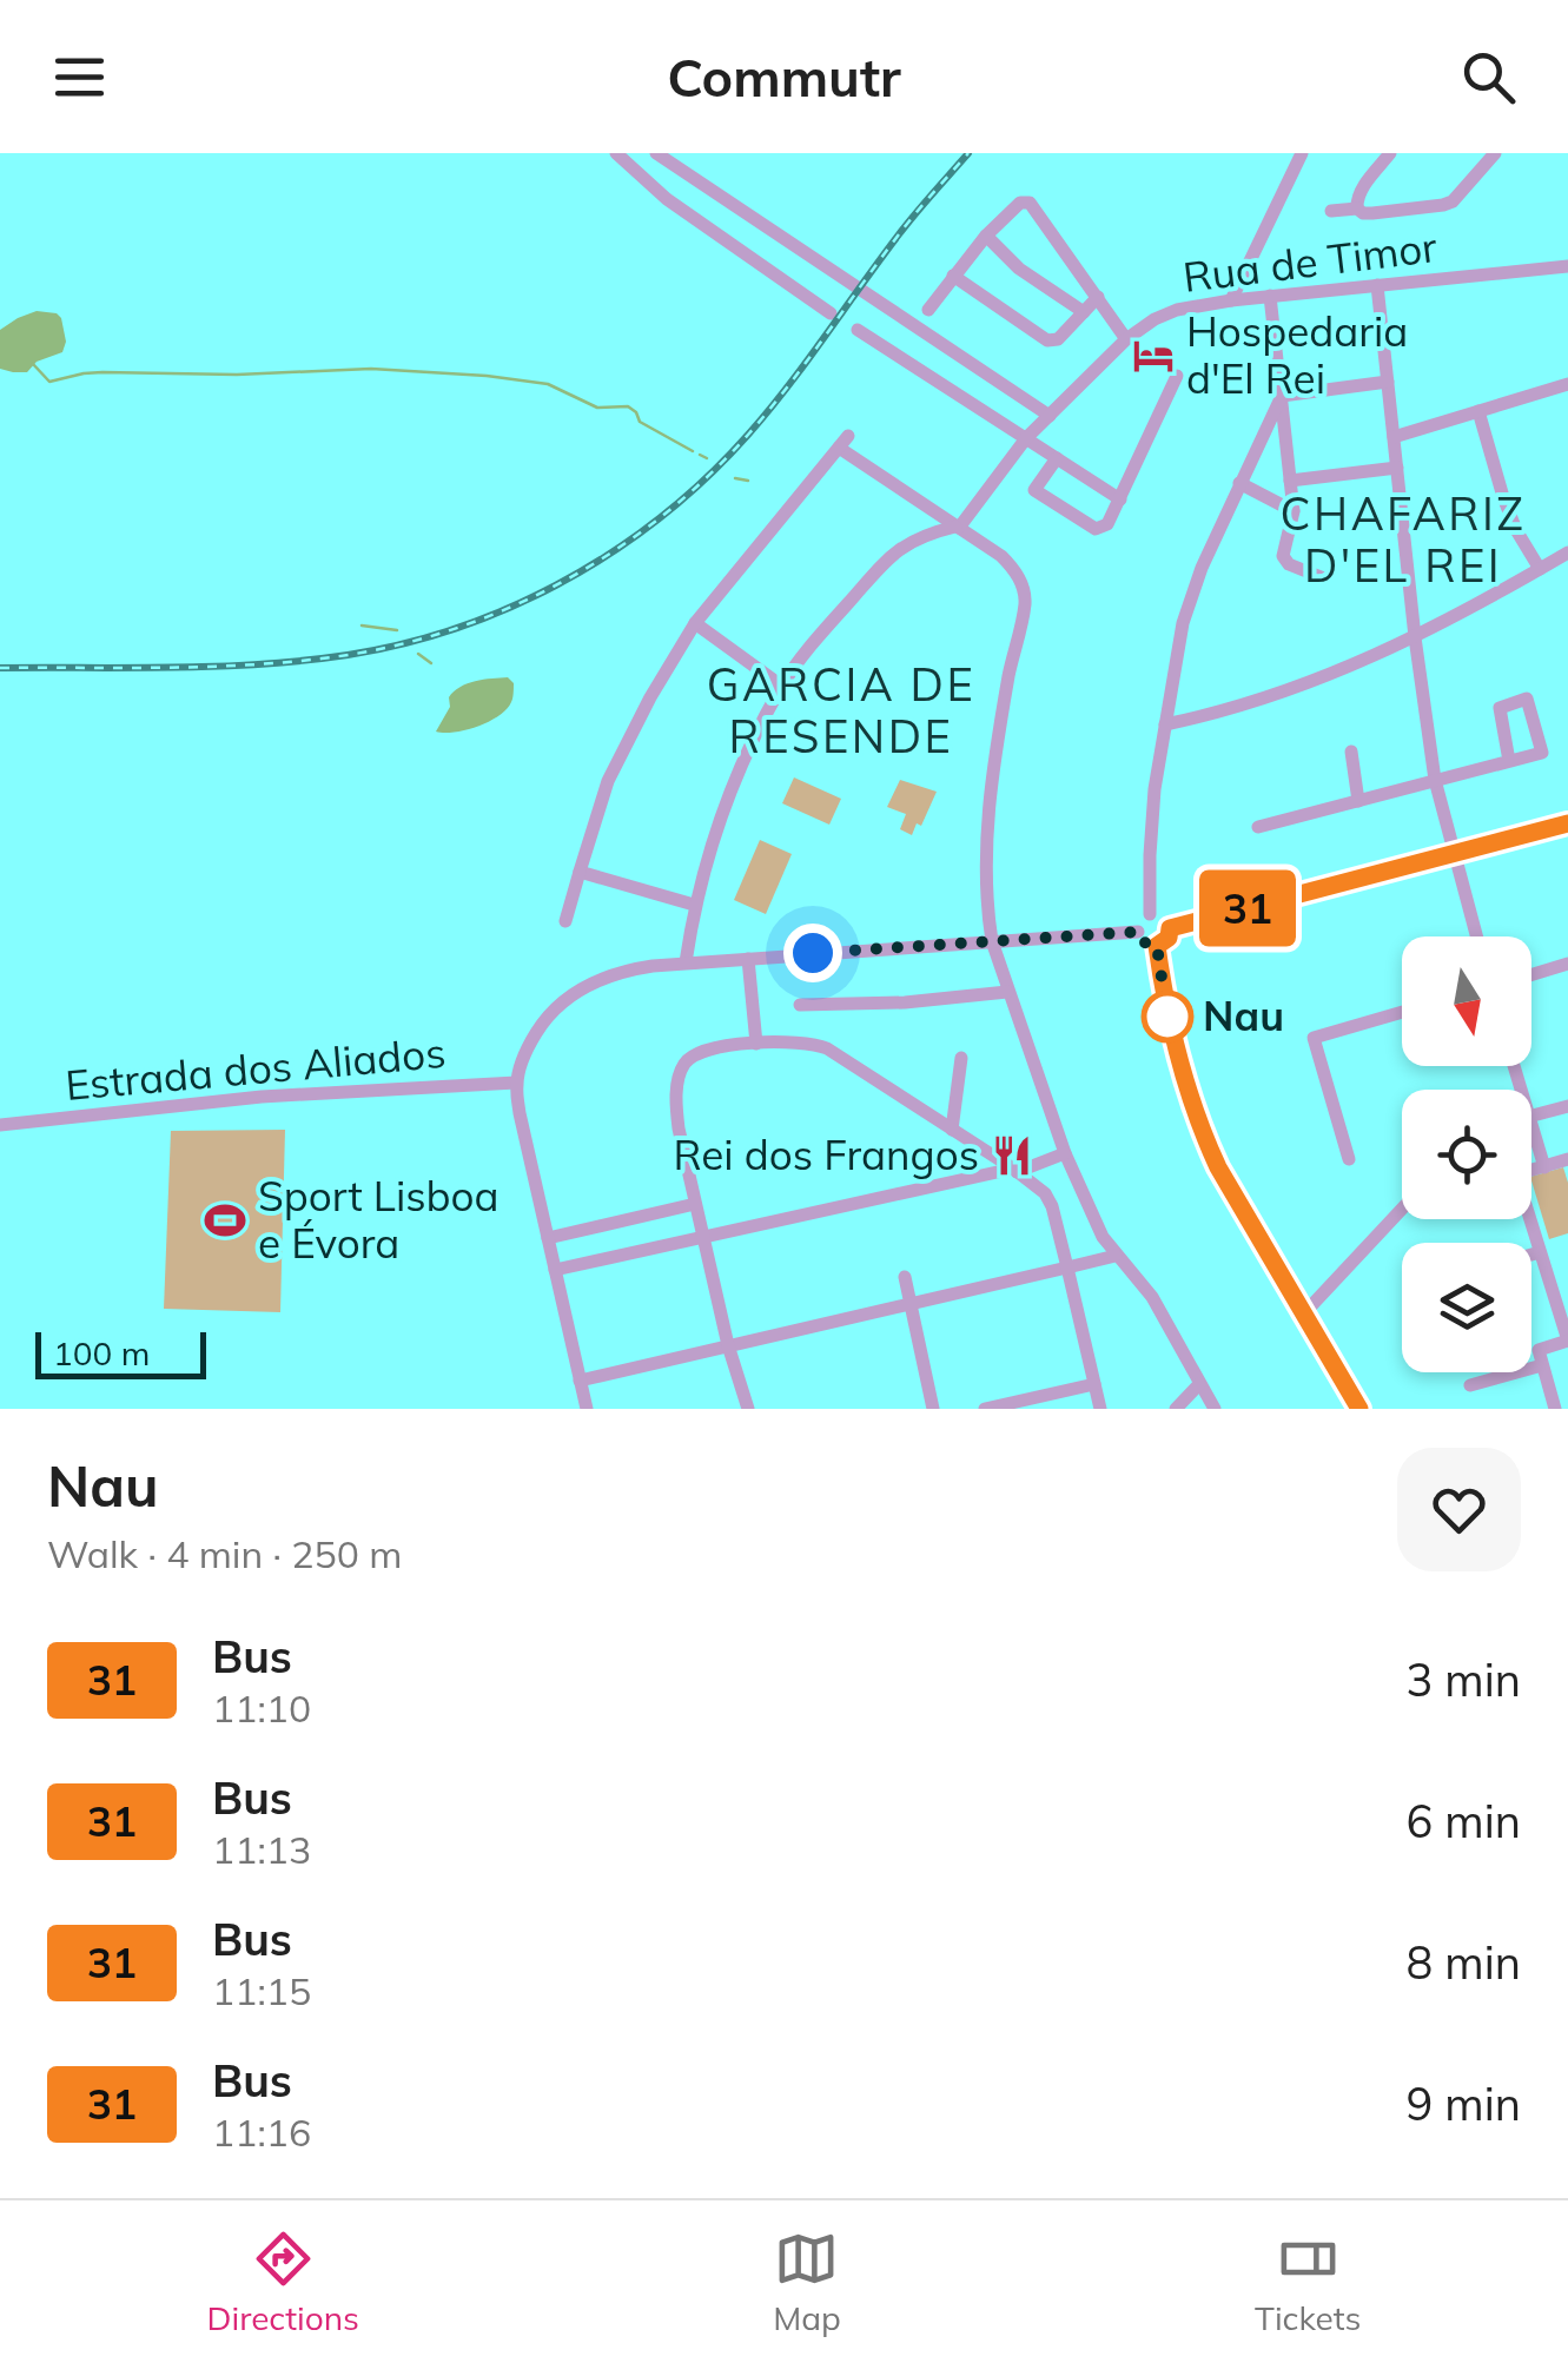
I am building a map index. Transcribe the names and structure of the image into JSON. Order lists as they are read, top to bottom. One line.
{"streets":{"street":["Rua de Timor","Estrada dos Aliados"]},"districts":["CHAFARIZ D'EL REI","GARCIA DE RESENDE"],"places":{"hotel":["Hospedaria d'El Rei"],"other":["Nau"],"restaurant":["Rei dos Frangos"],"sports":["Sport Lisboa e Évora"]},"lines":["bus line 31"],"scale_bar":"100 m","north":"bottom","page":{"header":"Commutr","on_map":"31","scale":"100 m","heading":["Nau","Walk · 4 min · 250 m"],"list":[{"mark":"31","name":"Bus","note":"11:10","value":"3 min"},{"mark":"31","name":"Bus","note":"11:13","value":"6 min"},{"mark":"31","name":"Bus","note":"11:15","value":"8 min"},{"mark":"31","name":"Bus","note":"11:16","value":"9 min"}],"tabs":["Directions","Map","Tickets"]}}
